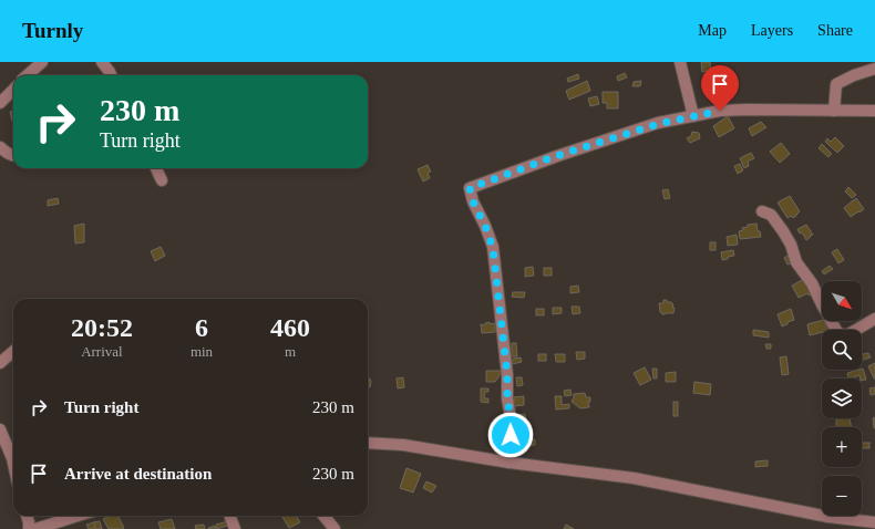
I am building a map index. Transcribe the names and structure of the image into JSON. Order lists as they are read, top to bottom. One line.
{"north":"bottom right","page":{"header":"Turnly","nav":["Map","Layers","Share"],"turn":["230 m","Turn right"],"map_buttons":["+","−"],"eta":["20:52","Arrival","6","min","460","m"],"list":[{"name":"Turn right","value":"230 m"},{"name":"Arrive at destination","value":"230 m"}]}}
